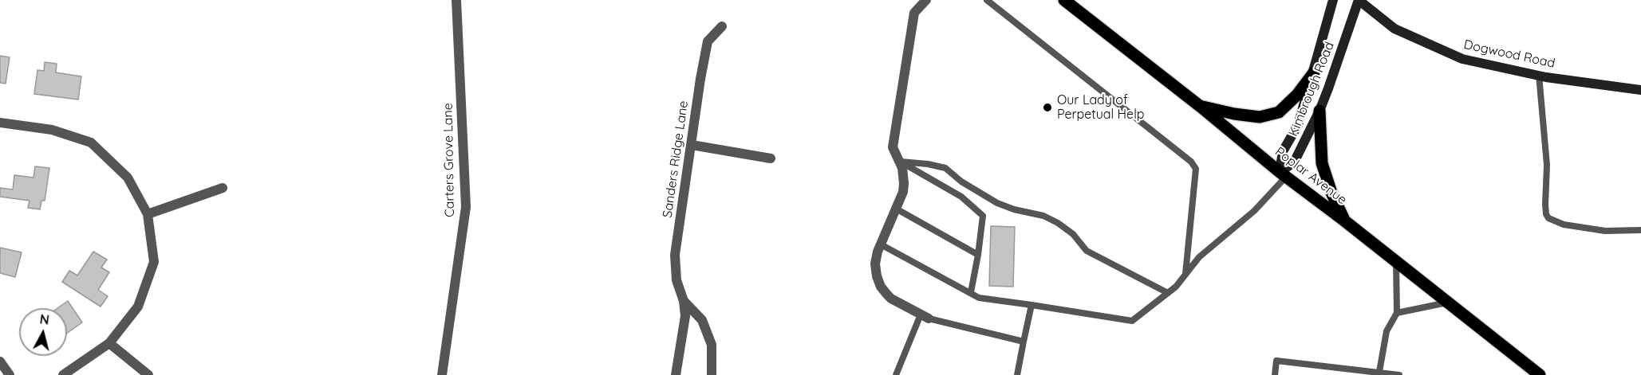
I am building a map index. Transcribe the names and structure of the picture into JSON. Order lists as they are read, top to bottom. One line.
{"streets":{"main road":["Poplar Avenue"],"street":["Dogwood Road","Kimbrough Road","Sanders Ridge Lane","Carters Grove Lane"]},"crossings":[["Dogwood Road","Kimbrough Road"],["Kimbrough Road","Poplar Avenue"]],"places":["Our Lady of Perpetual Help"],"north":"top"}
